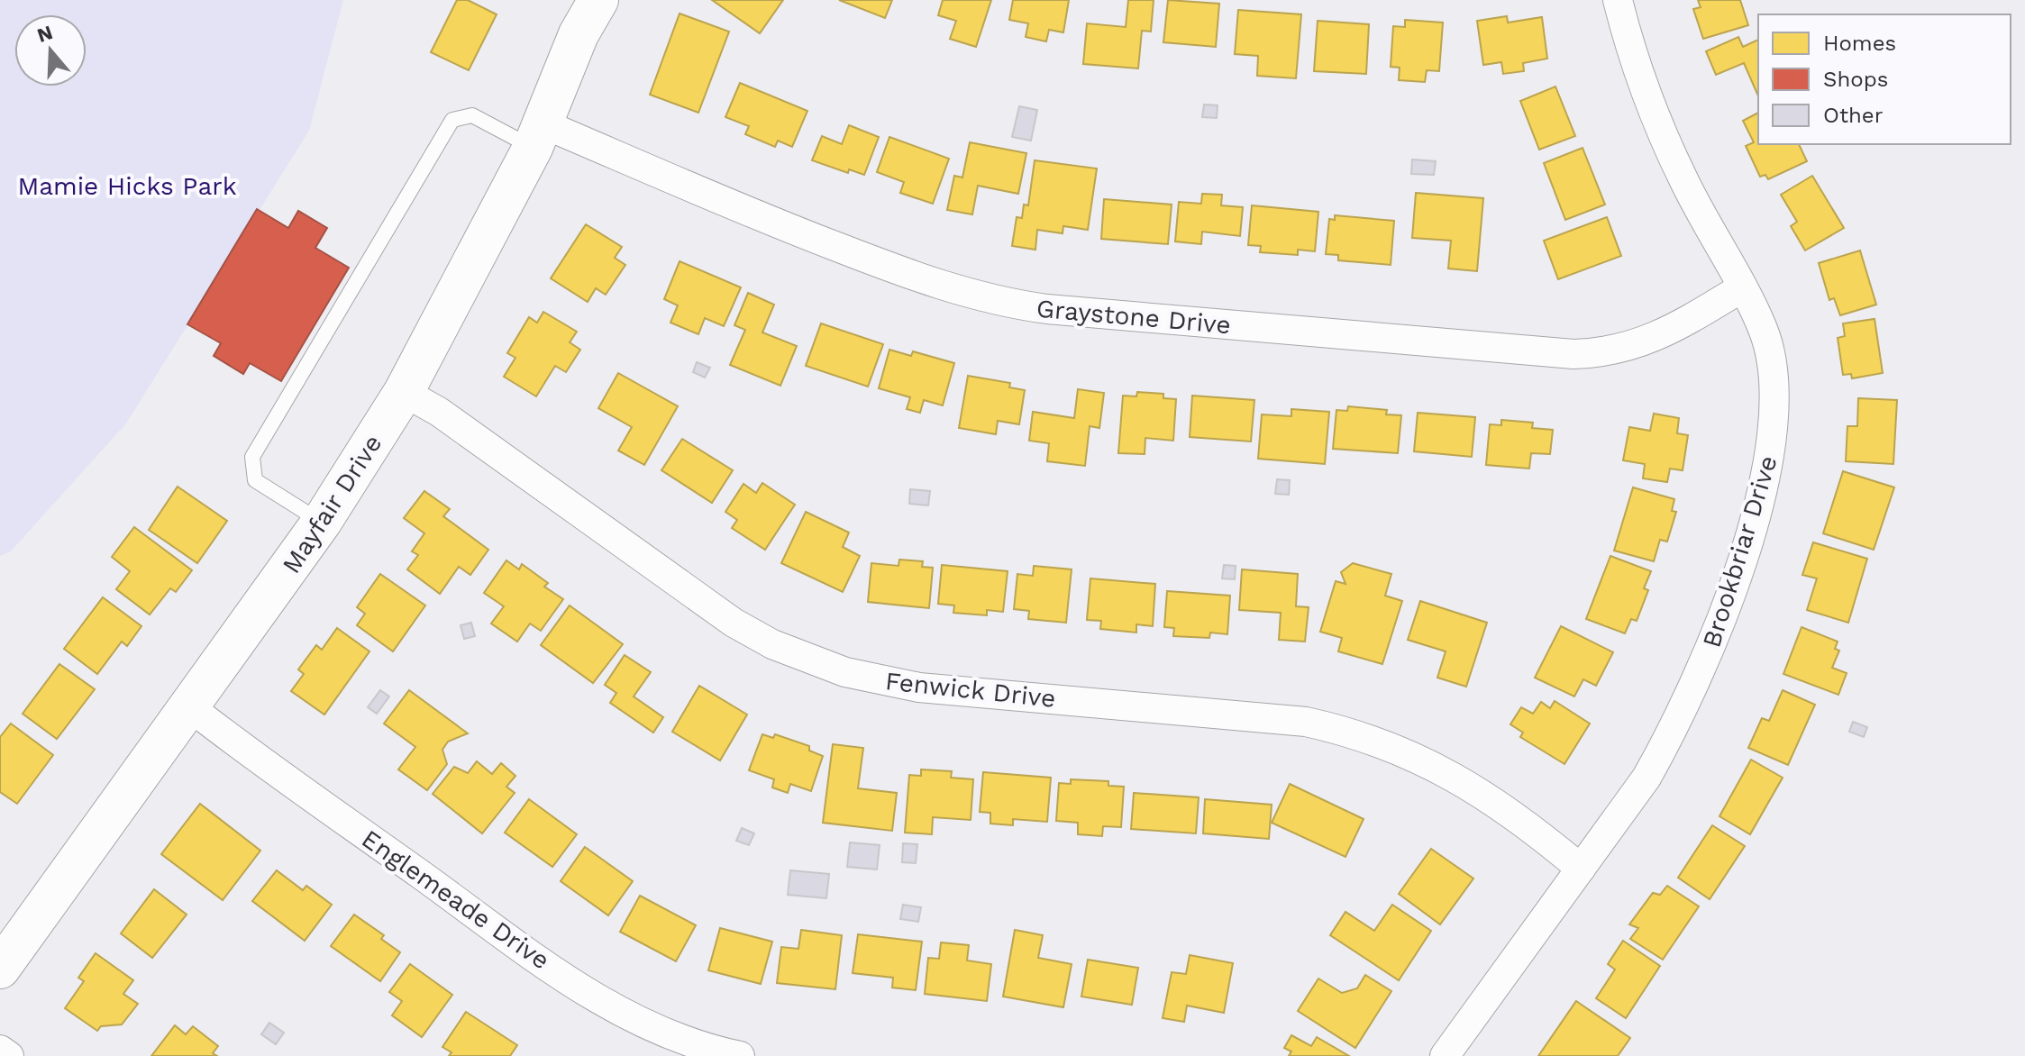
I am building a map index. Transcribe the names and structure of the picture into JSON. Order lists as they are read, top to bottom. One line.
{"streets":{"street":["Graystone Drive","Mayfair Drive","Brookbriar Drive","Fenwick Drive","Englemeade Drive"]},"crossings":[["Graystone Drive","Mayfair Drive"],["Graystone Drive","Brookbriar Drive"],["Mayfair Drive","Fenwick Drive"],["Mayfair Drive","Englemeade Drive"],["Brookbriar Drive","Fenwick Drive"]],"parks":["Mamie Hicks Park"],"legend":["Homes","Shops","Other"],"north":"top"}
